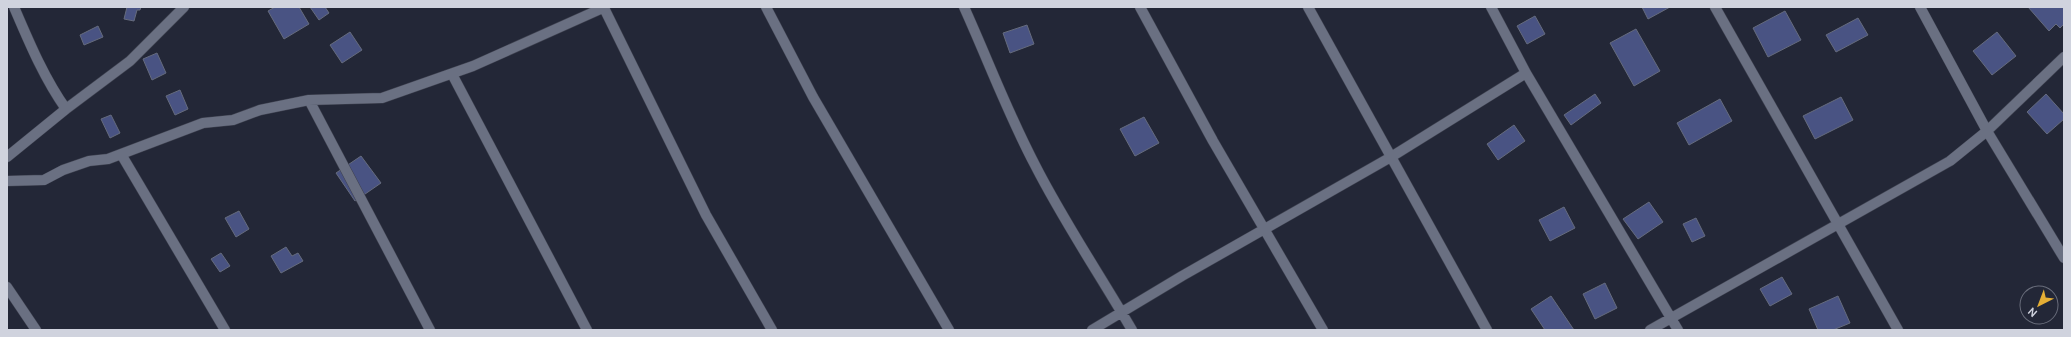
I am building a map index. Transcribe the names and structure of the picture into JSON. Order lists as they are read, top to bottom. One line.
{"north":"bottom left"}
